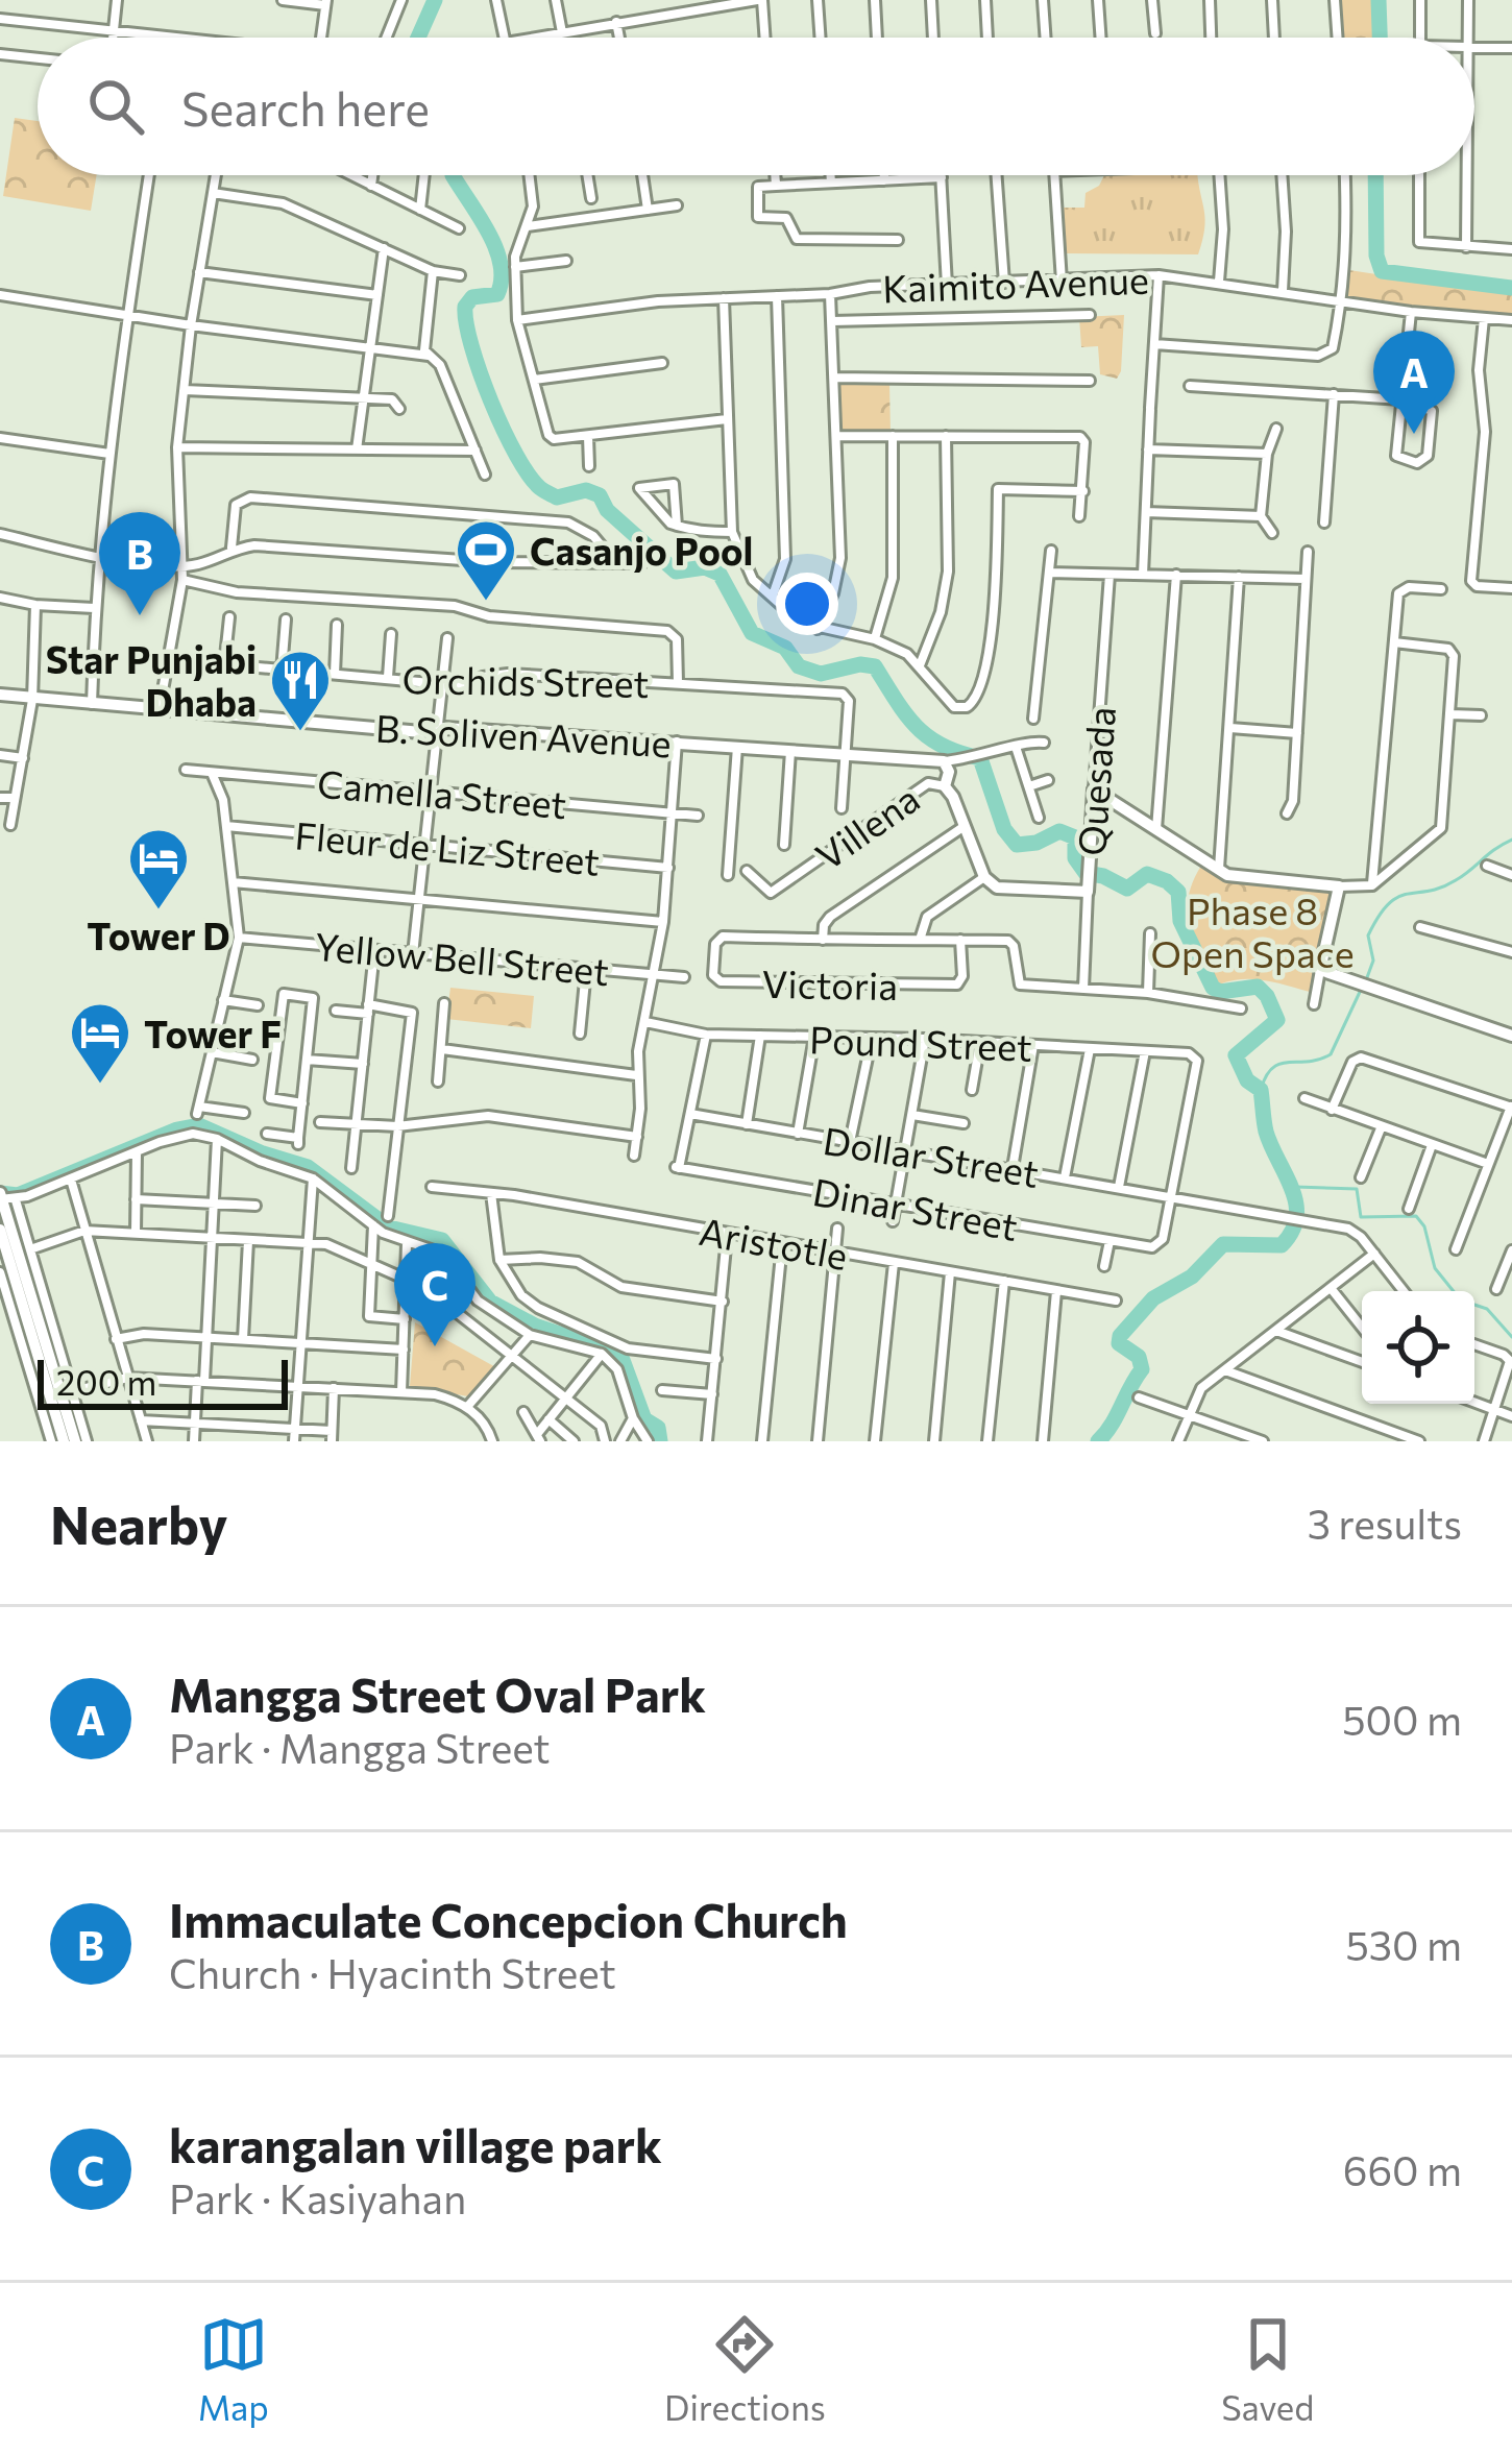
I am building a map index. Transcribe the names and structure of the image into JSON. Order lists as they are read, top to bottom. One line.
{"streets":{"street":["Kaimito Avenue","Orchids Street","B. Soliven Avenue","Quesada","Camella Street","Villena","Fleur de Liz Street","Yellow Bell Street","Victoria","Pound Street","Dollar Street","Dinar Street","Aristotle"]},"crossings":[["Orchids Street","B. Soliven Avenue"],["Quesada","Victoria"],["Pound Street","Dollar Street"],["Pound Street","Dinar Street"],["Dollar Street","Dinar Street"]],"parks":["Phase 8 Open Space"],"places":{"sports":["Casanjo Pool"],"restaurant":["Star Punjabi Dhaba"],"hotel":["Tower D","Tower F"]},"scale_bar":"200 m","page":{"search":"Search here","pins":["A","B","C"],"scale":"200 m","heading":["Nearby","3 results"],"list":[{"mark":"A","name":"Mangga Street Oval Park","note":"Park · Mangga Street","value":"500 m"},{"mark":"B","name":"Immaculate Concepcion Church","note":"Church · Hyacinth Street","value":"530 m"},{"mark":"C","name":"karangalan village park","note":"Park · Kasiyahan","value":"660 m"}],"nav":["Map","Directions","Saved"]}}
